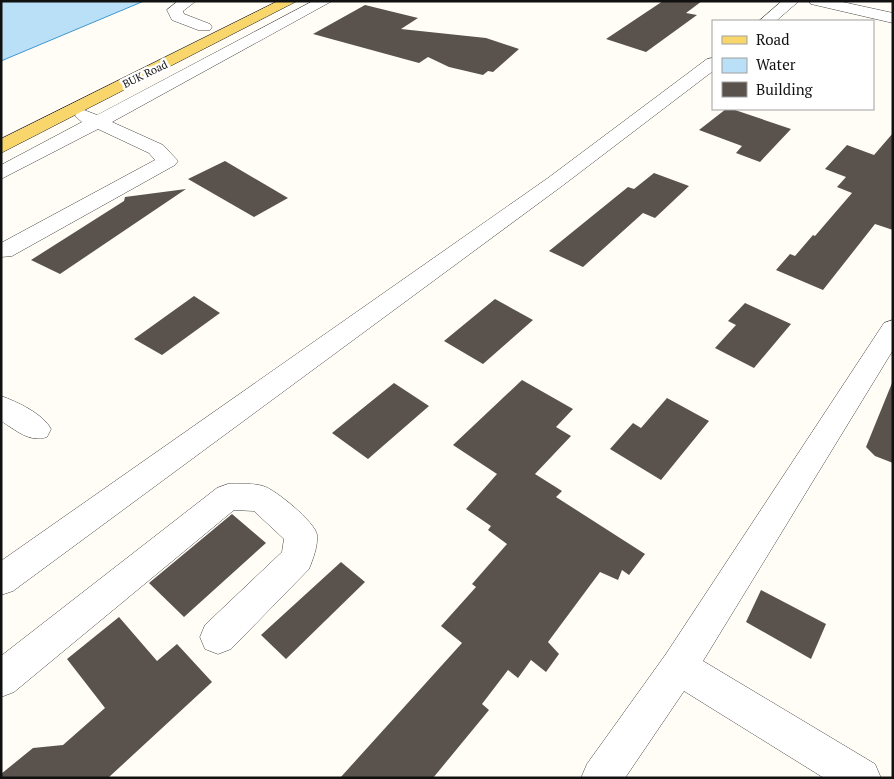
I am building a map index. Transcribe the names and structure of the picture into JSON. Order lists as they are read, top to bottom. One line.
{"streets":{"main road":["BUK Road"]},"legend":["Road","Water","Building"]}
